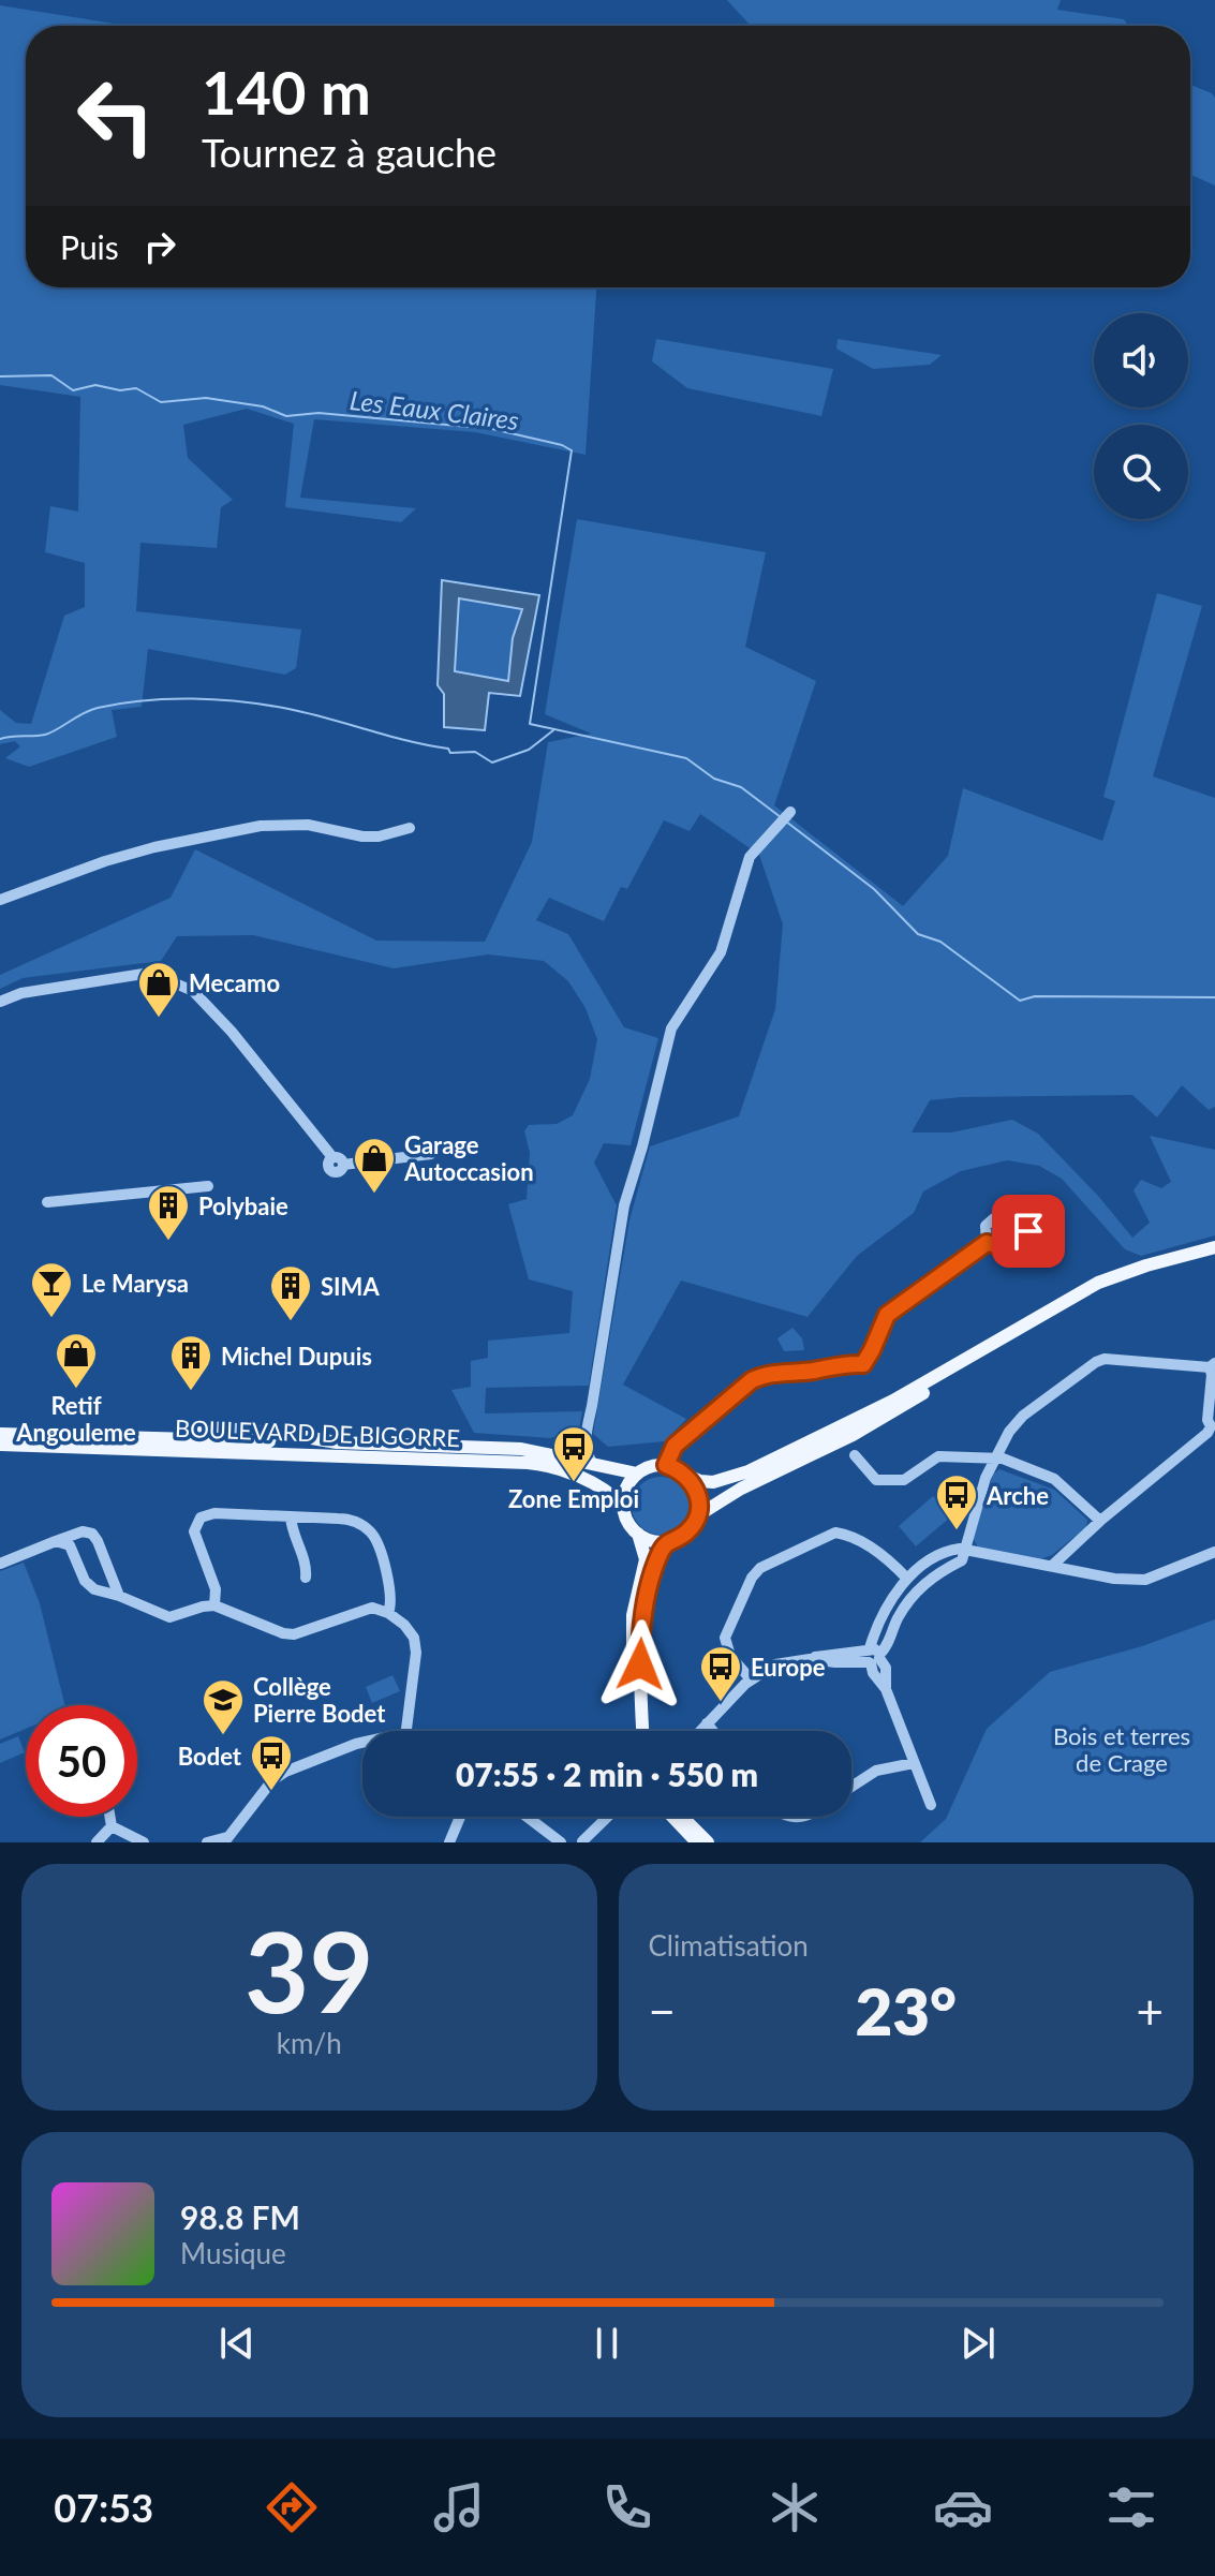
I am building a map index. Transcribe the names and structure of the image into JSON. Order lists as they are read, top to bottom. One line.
{"streets":{"main road":["BOULEVARD DE BIGORRE"]},"water":["Les Eaux Claires"],"parks":["Bois et terres de Crage"],"places":{"shop":["Mecamo","Garage Autoccasion","Retif Angouleme"],"building":["Polybaie","SIMA","Michel Dupuis"],"bar":["Le Marysa"],"bus stop":["Zone Emploi","Arche","Europe","Bodet"],"school or university":["Collège Pierre Bodet"]},"page":{"turn":["140 m","Tournez à gauche"],"then":"Puis","limit":"50","trip":"07:55 · 2 min · 550 m","tile":[["39","km/h"],"Climatisation"],"heat":["−","23°","+"],"song":["98.8 FM","Musique"],"tabs":"07:53"}}
